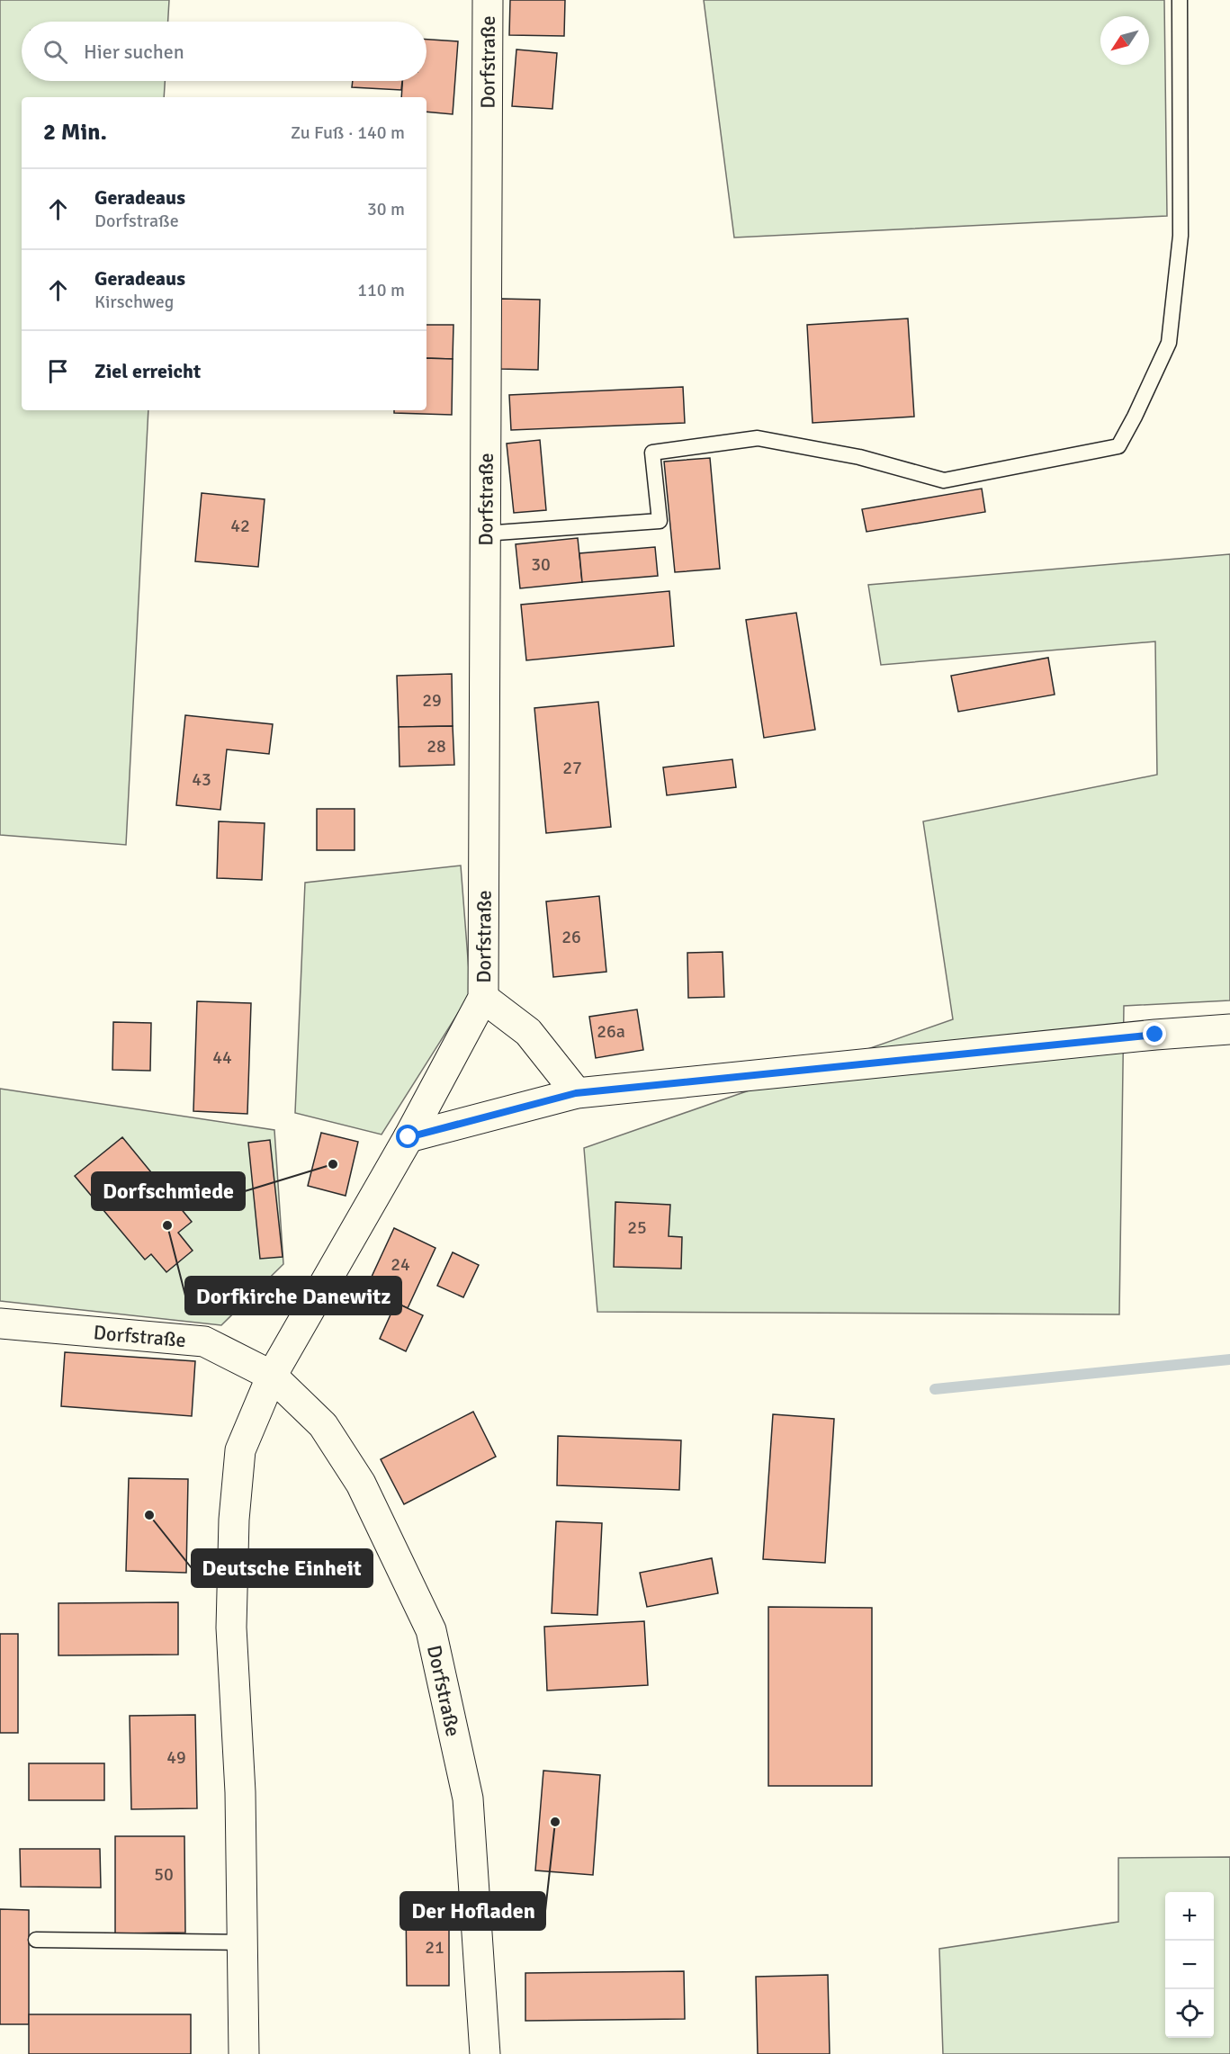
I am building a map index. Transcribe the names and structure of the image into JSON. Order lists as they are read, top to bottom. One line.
{"streets":{"street":["Dorfstraße"]},"places":["Dorfschmiede","Dorfkirche Danewitz","Deutsche Einheit","Der Hofladen"],"house_numbers":["42","30","29","28","27","43","26","26a","44","25","24","49","50","21"],"north":"bottom left","page":{"search":"Hier suchen","heading":["2 Min.","Zu Fuß · 140 m"],"list":[["Geradeaus","Dorfstraße","30 m"],["Geradeaus","Kirschweg","110 m"],"Ziel erreicht"],"map_buttons":["+","−"]}}
